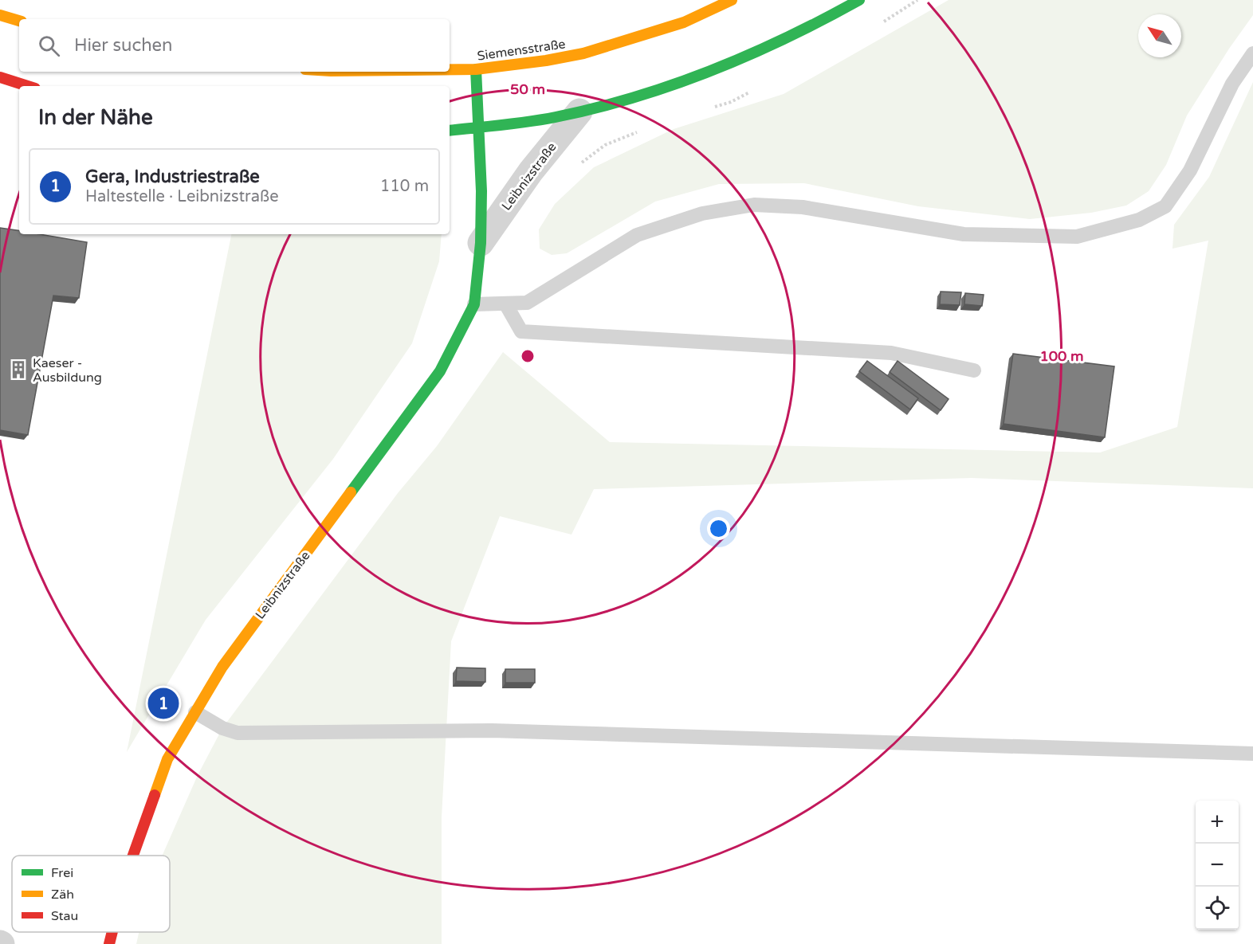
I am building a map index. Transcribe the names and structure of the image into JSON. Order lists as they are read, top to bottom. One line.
{"streets":{"main road":["Siemensstraße","Leibnizstraße"]},"crossings":[["Siemensstraße","Leibnizstraße"]],"places":{"building":["Kaeser - Ausbildung"]},"legend":["Frei","Zäh","Stau"],"north":"top left","page":{"search":"Hier suchen","heading":"In der Nähe","list":[{"mark":"1","name":"Gera, Industriestraße","note":"Haltestelle · Leibnizstraße","value":"110 m"}],"pins":"1","map_buttons":["+","−"]},"rings":["50 m","100 m"]}
